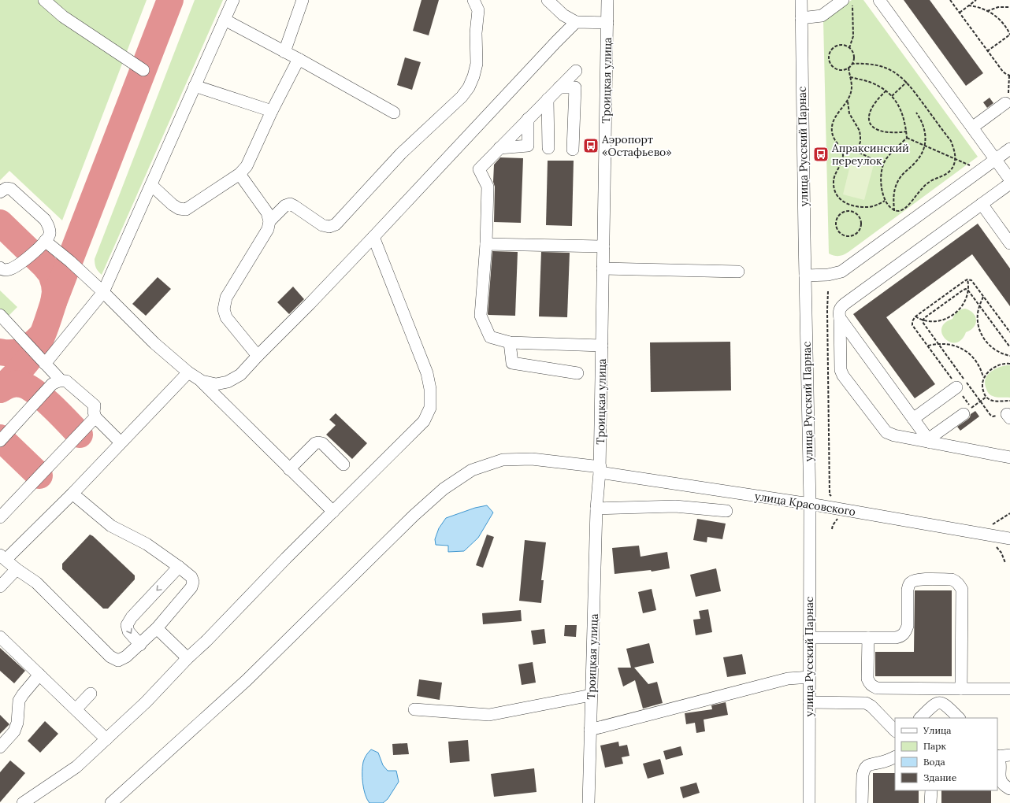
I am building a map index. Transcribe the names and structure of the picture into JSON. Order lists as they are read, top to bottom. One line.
{"streets":{"street":["Троицкая улица","улица Русский Парнас","улица Красовского"]},"crossings":[["Троицкая улица","улица Красовского"],["улица Русский Парнас","улица Красовского"]],"places":{"bus stop":["Аэропорт «Остафьево»","Апраксинский переулок"]},"legend":["Улица","Парк","Вода","Здание"]}
